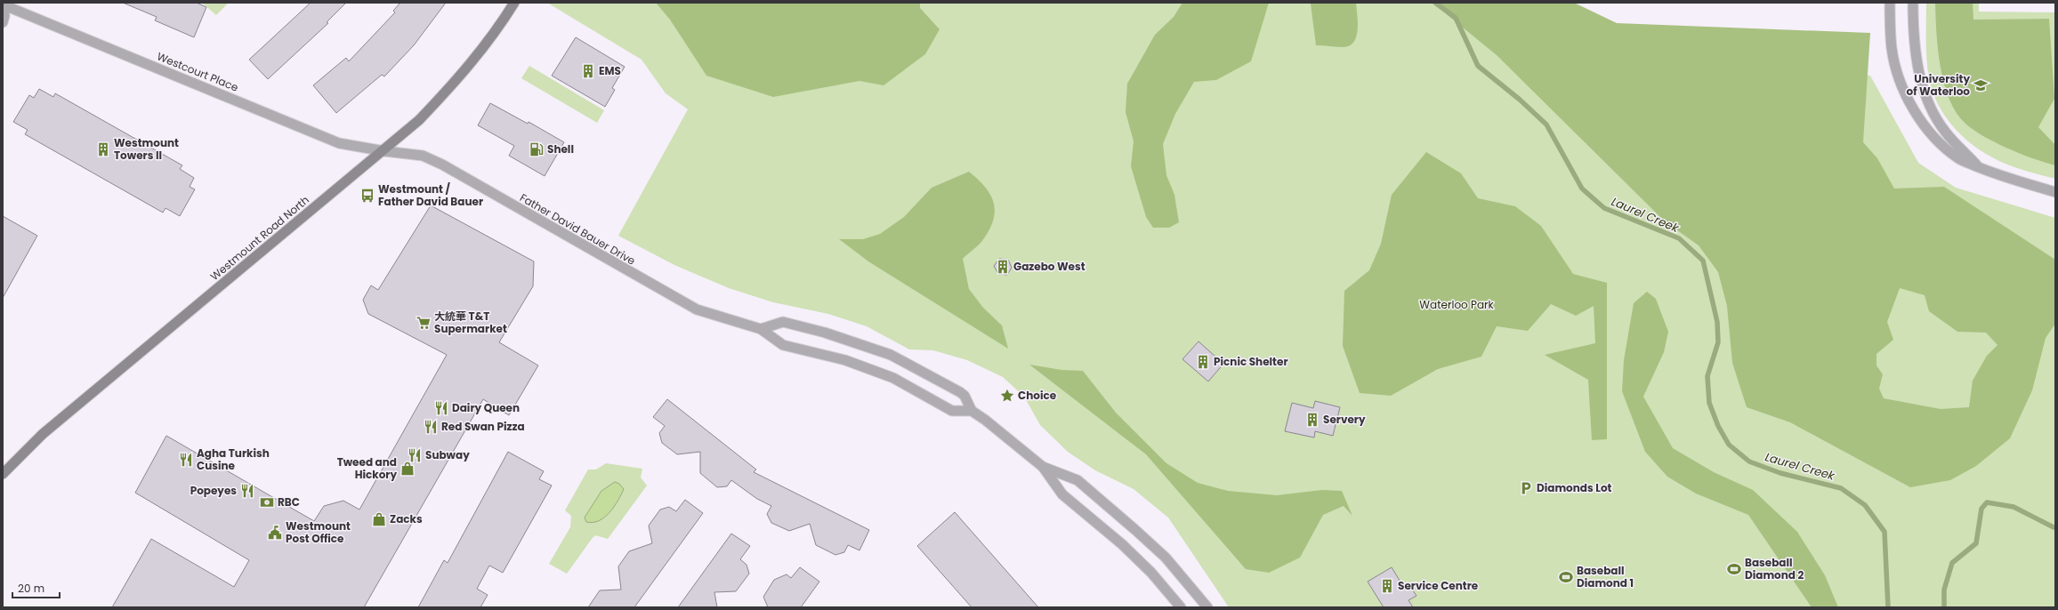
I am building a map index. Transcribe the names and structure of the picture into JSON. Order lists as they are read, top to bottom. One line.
{"streets":{"main road":["Westmount Road North"],"street":["Westcourt Place","Father David Bauer Drive"]},"crossings":[["Westcourt Place","Father David Bauer Drive"],["Westcourt Place","Westmount Road North"],["Father David Bauer Drive","Westmount Road North"]],"water":["Laurel Creek"],"parks":["Waterloo Park"],"places":{"building":["EMS","Westmount Towers II","Gazebo West","Picnic Shelter","Servery","Service Centre"],"school or university":["University of Waterloo"],"fuel station":["Shell"],"bus stop":["Westmount / Father David Bauer"],"supermarket":["大統華 T&T Supermarket"],"place":["Choice"],"restaurant":["Dairy Queen","Red Swan Pizza","Subway","Agha Turkish Cusine","Popeyes"],"shop":["Tweed and Hickory","Zacks"],"parking":["Diamonds Lot"],"bank":["RBC"],"public building":["Westmount Post Office"],"sports":["Baseball Diamond 2","Baseball Diamond 1"]},"scale_bar":"20 m"}
